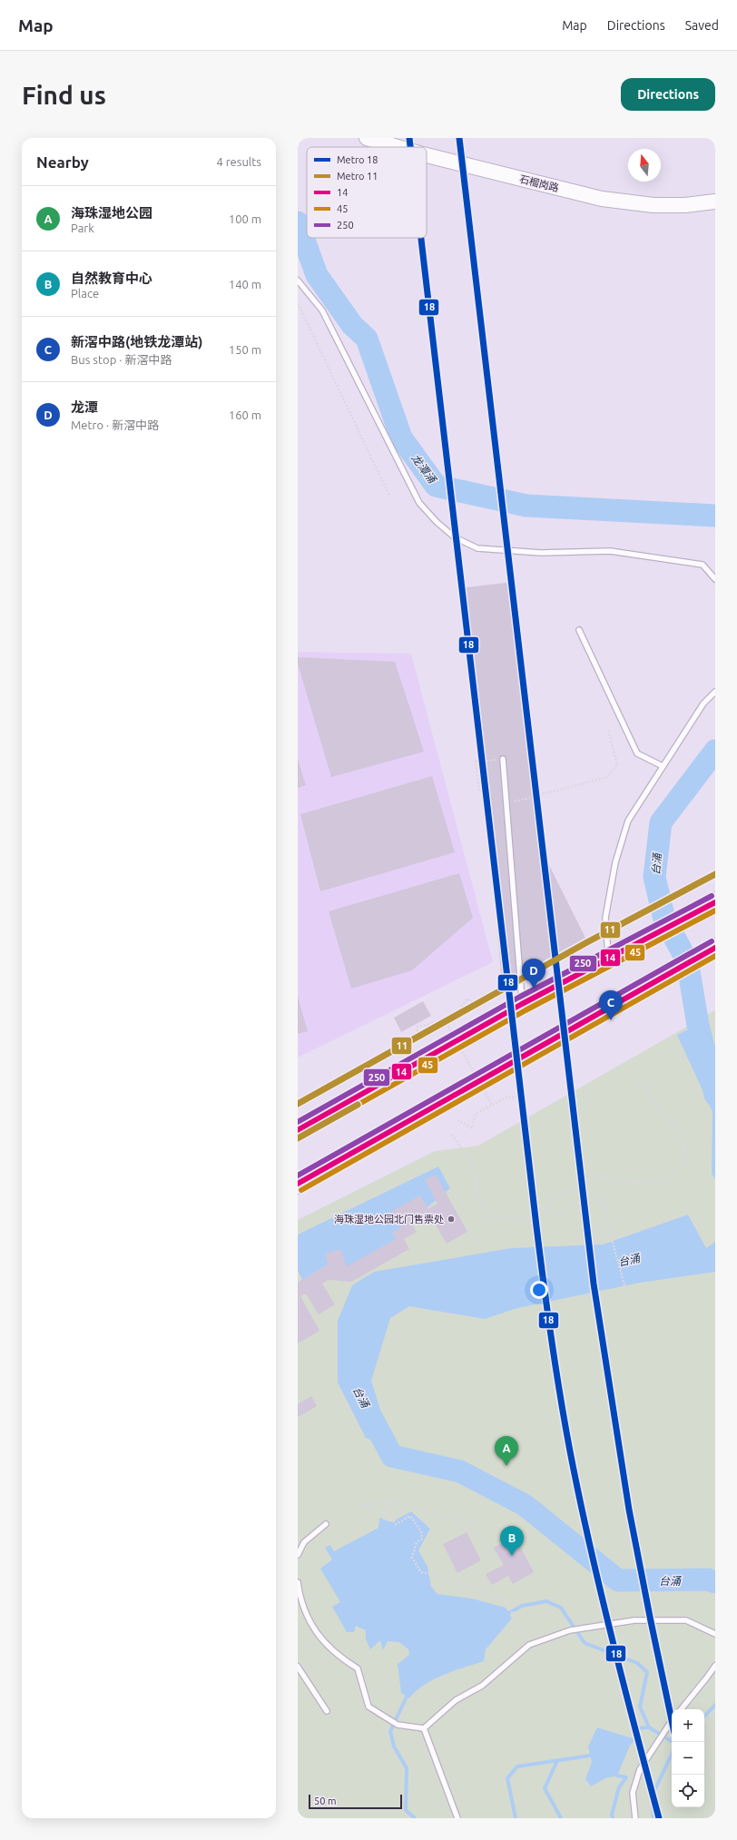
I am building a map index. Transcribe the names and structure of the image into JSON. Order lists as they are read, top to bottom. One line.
{"streets":{"main road":["石榴岗路"]},"water":["龙潭涌","台涌"],"places":["海珠湿地公园北门售票处"],"lines":["metro line 18","metro line 11","transit line 250","transit line 14","transit line 45"],"legend":["Metro 18","Metro 11","14","45","250"],"scale_bar":"50 m","north":"top","page":{"header":"Map","nav":["Map","Directions","Saved"],"buttons":"Directions","title":"Find us","heading":["Nearby","4 results"],"list":[{"mark":"A","name":"海珠湿地公园","note":"Park","value":"100 m"},{"mark":"B","name":"自然教育中心","note":"Place","value":"140 m"},{"mark":"C","name":"新滘中路(地铁龙潭站)","note":"Bus stop · 新滘中路","value":"150 m"},{"mark":"D","name":"龙潭","note":"Metro · 新滘中路","value":"160 m"}],"pins":["D","C","A","B"],"map_buttons":["+","−"],"scale":"50 m"}}
